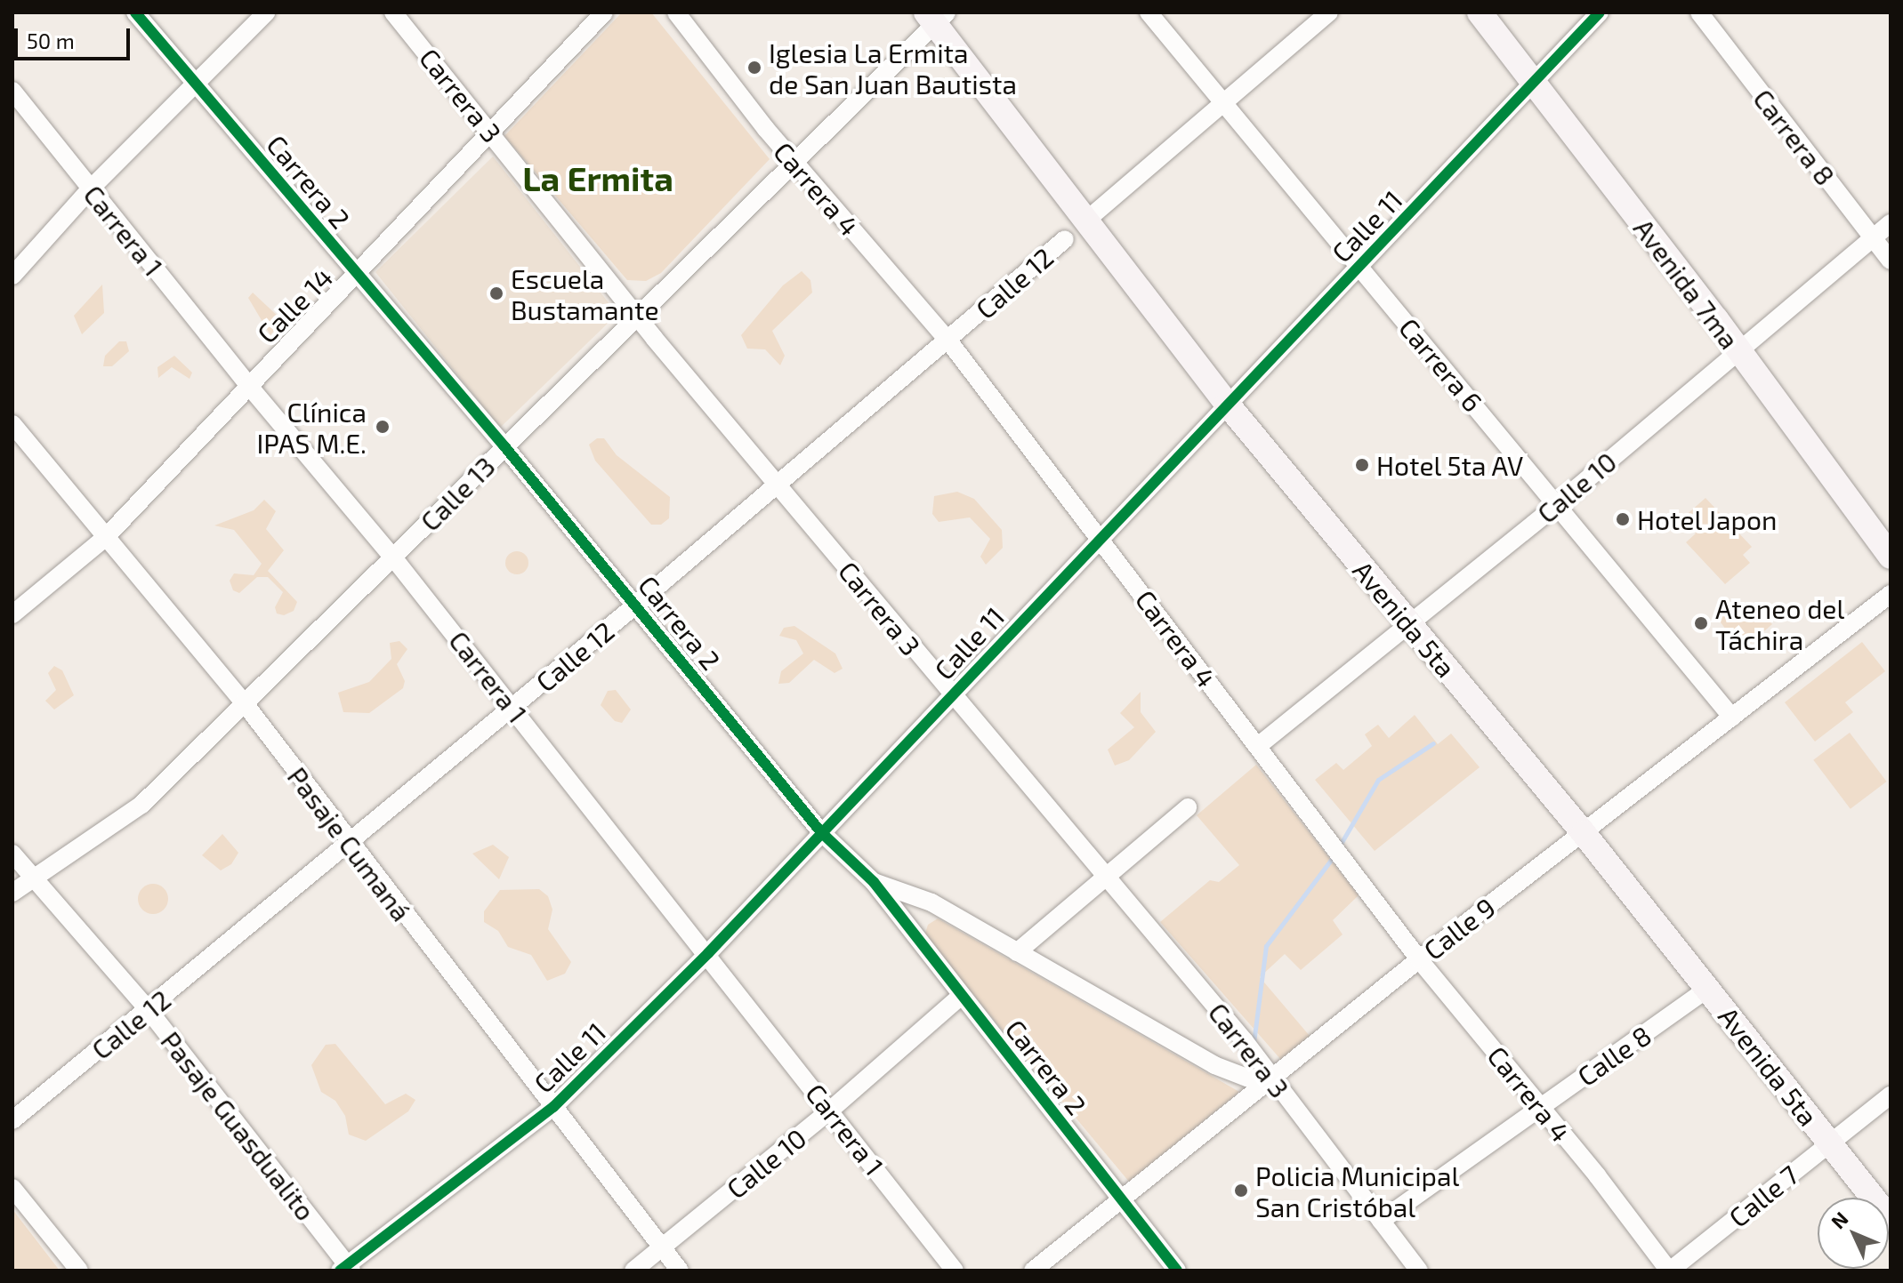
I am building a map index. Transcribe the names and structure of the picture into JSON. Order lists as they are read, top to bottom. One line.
{"streets":{"street":["Carrera 3","Carrera 8","Carrera 2","Carrera 4","Calle 11","Carrera 1","Calle 12","Avenida 7ma","Calle 14","Carrera 6","Calle 10","Calle 13","Avenida 5ta","Pasaje Cumaná","Calle 9","Calle 8","Pasaje Guasdualito","Calle 7"]},"crossings":[["Carrera 3","Calle 11"],["Carrera 3","Calle 12"],["Carrera 3","Calle 14"],["Carrera 3","Calle 13"],["Carrera 3","Calle 9"],["Carrera 3","Calle 8"],["Carrera 8","Calle 10"],["Carrera 2","Calle 11"],["Carrera 2","Calle 12"],["Carrera 2","Calle 14"],["Carrera 2","Calle 10"],["Carrera 2","Calle 13"],["Carrera 2","Calle 9"],["Carrera 4","Calle 11"],["Carrera 4","Calle 12"],["Carrera 4","Calle 10"],["Carrera 4","Calle 13"],["Carrera 4","Calle 9"],["Carrera 4","Calle 8"],["Carrera 4","Calle 7"],["Calle 11","Carrera 1"],["Calle 11","Avenida 7ma"],["Calle 11","Carrera 6"],["Calle 11","Avenida 5ta"],["Calle 11","Pasaje Cumaná"],["Calle 11","Pasaje Guasdualito"],["Carrera 1","Calle 12"],["Carrera 1","Calle 14"],["Carrera 1","Calle 10"],["Carrera 1","Calle 13"],["Calle 12","Pasaje Cumaná"],["Calle 12","Pasaje Guasdualito"],["Avenida 7ma","Calle 10"],["Calle 14","Pasaje Cumaná"],["Carrera 6","Calle 10"],["Carrera 6","Calle 9"],["Calle 10","Avenida 5ta"],["Calle 10","Pasaje Cumaná"],["Calle 13","Avenida 5ta"],["Calle 13","Pasaje Cumaná"],["Calle 13","Pasaje Guasdualito"],["Avenida 5ta","Calle 9"],["Avenida 5ta","Calle 8"],["Avenida 5ta","Calle 7"]],"districts":["La Ermita"],"places":["Iglesia La Ermita de San Juan Bautista","Escuela Bustamante","Clínica IPAS M.E.","Hotel 5ta AV","Hotel Japon","Ateneo del Táchira","Policia Municipal San Cristóbal"],"scale_bar":"50 m","north":"top left"}
